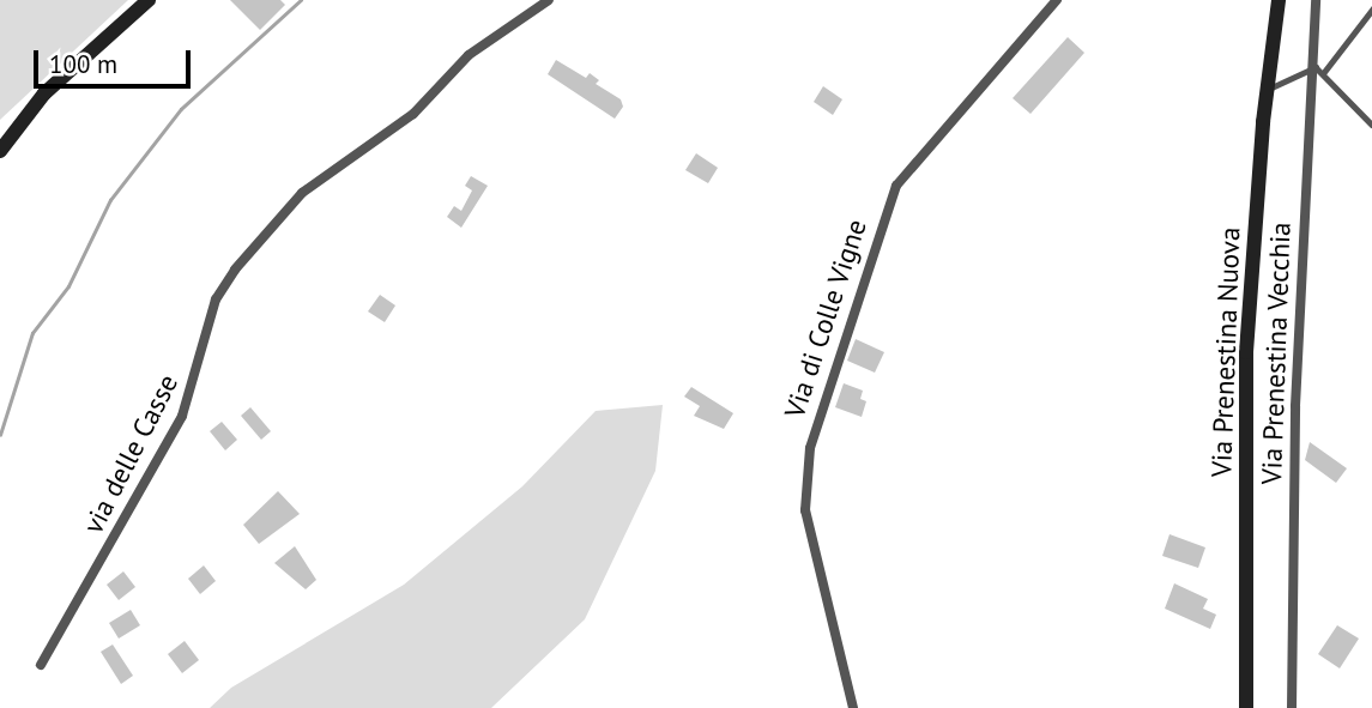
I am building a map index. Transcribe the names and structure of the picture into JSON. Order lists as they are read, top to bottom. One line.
{"streets":{"main road":["Via Prenestina Nuova"],"street":["Via di Colle Vigne","Via Prenestina Vecchia","via delle Casse"]},"scale_bar":"100 m"}
